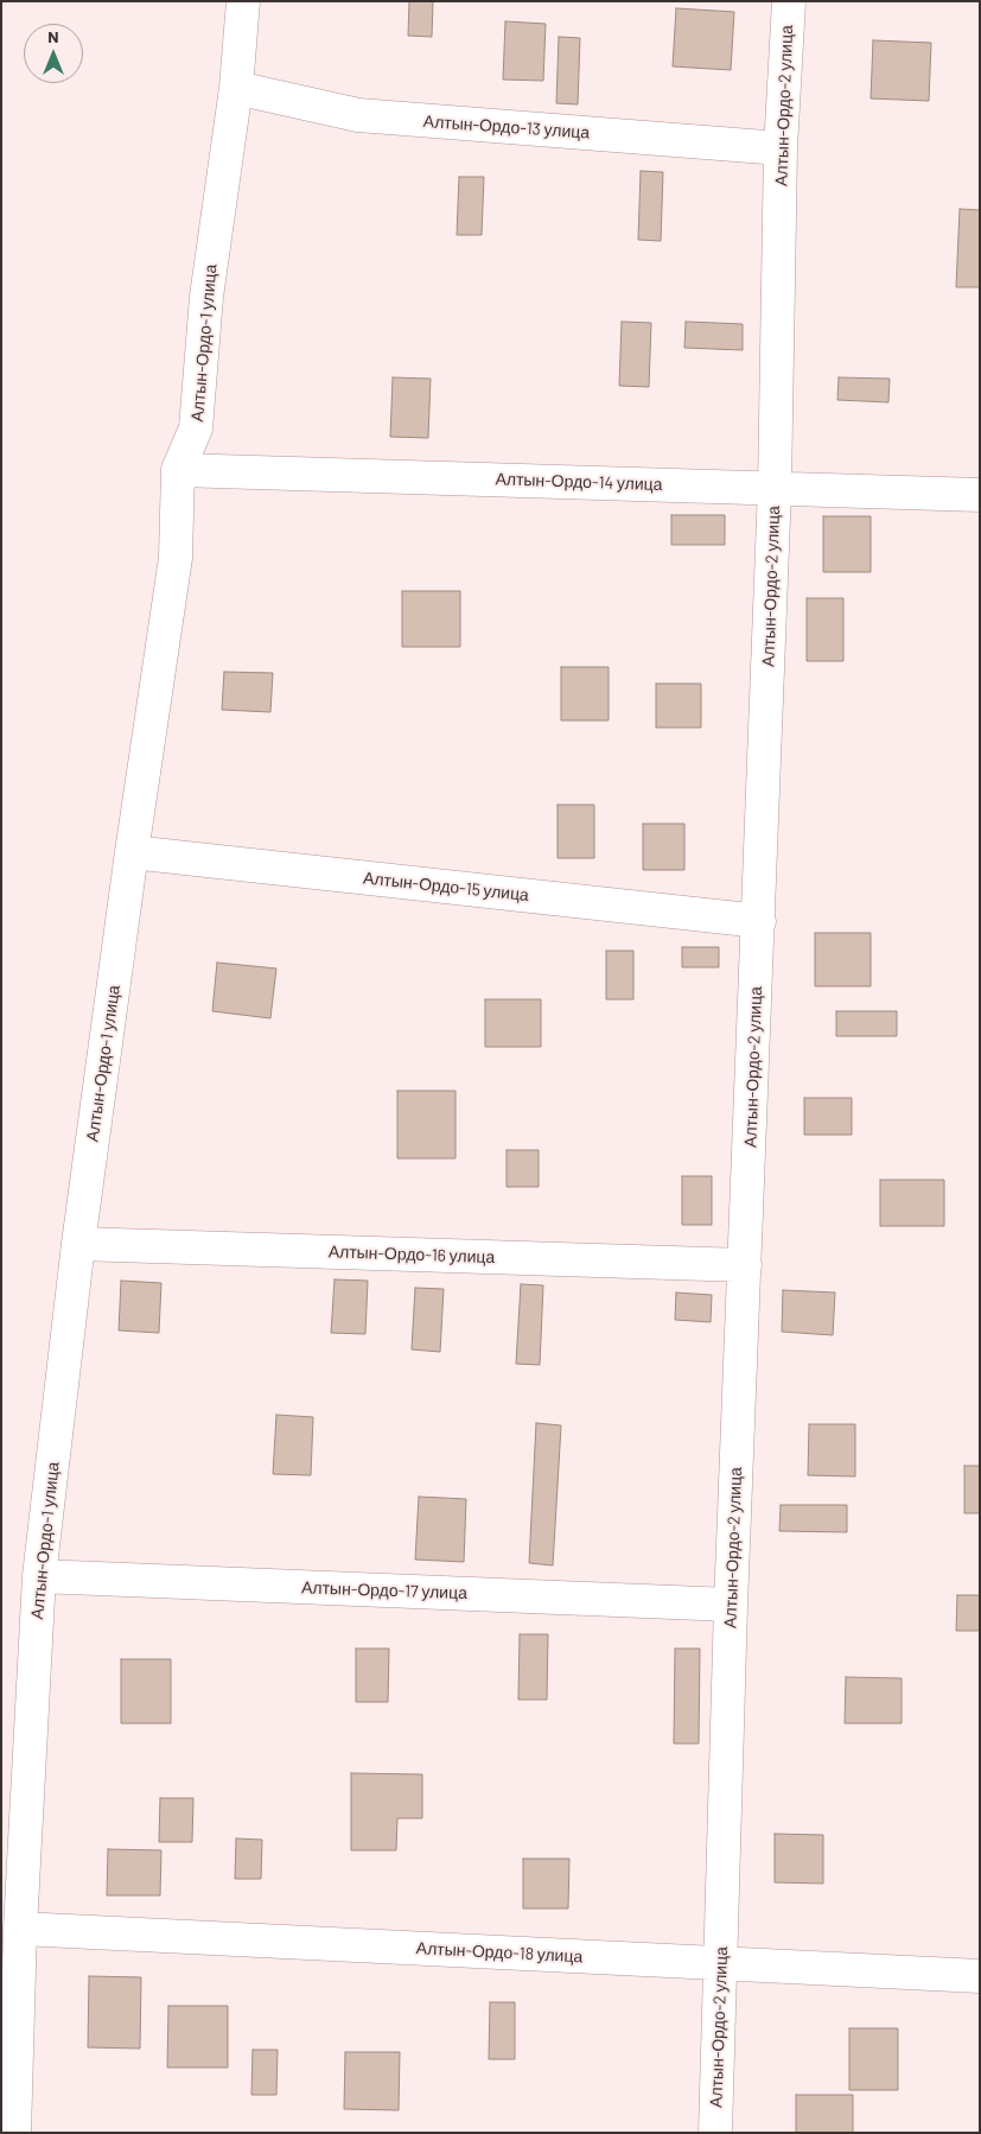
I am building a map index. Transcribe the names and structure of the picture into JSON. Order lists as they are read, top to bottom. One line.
{"streets":{"street":["Алтын-Ордо-2 улица","Алтын-Ордо-13 улица","Алтын-Ордо-1 улица","Алтын-Ордо-14 улица","Алтын-Ордо-15 улица","Алтын-Ордо-16 улица","Алтын-Ордо-17 улица","Алтын-Ордо-18 улица"]},"crossings":[["Алтын-Ордо-2 улица","Алтын-Ордо-13 улица"],["Алтын-Ордо-2 улица","Алтын-Ордо-14 улица"],["Алтын-Ордо-2 улица","Алтын-Ордо-15 улица"],["Алтын-Ордо-2 улица","Алтын-Ордо-16 улица"],["Алтын-Ордо-2 улица","Алтын-Ордо-17 улица"],["Алтын-Ордо-2 улица","Алтын-Ордо-18 улица"],["Алтын-Ордо-13 улица","Алтын-Ордо-1 улица"],["Алтын-Ордо-1 улица","Алтын-Ордо-14 улица"],["Алтын-Ордо-1 улица","Алтын-Ордо-15 улица"],["Алтын-Ордо-1 улица","Алтын-Ордо-16 улица"],["Алтын-Ордо-1 улица","Алтын-Ордо-17 улица"],["Алтын-Ордо-1 улица","Алтын-Ордо-18 улица"]],"north":"top"}
